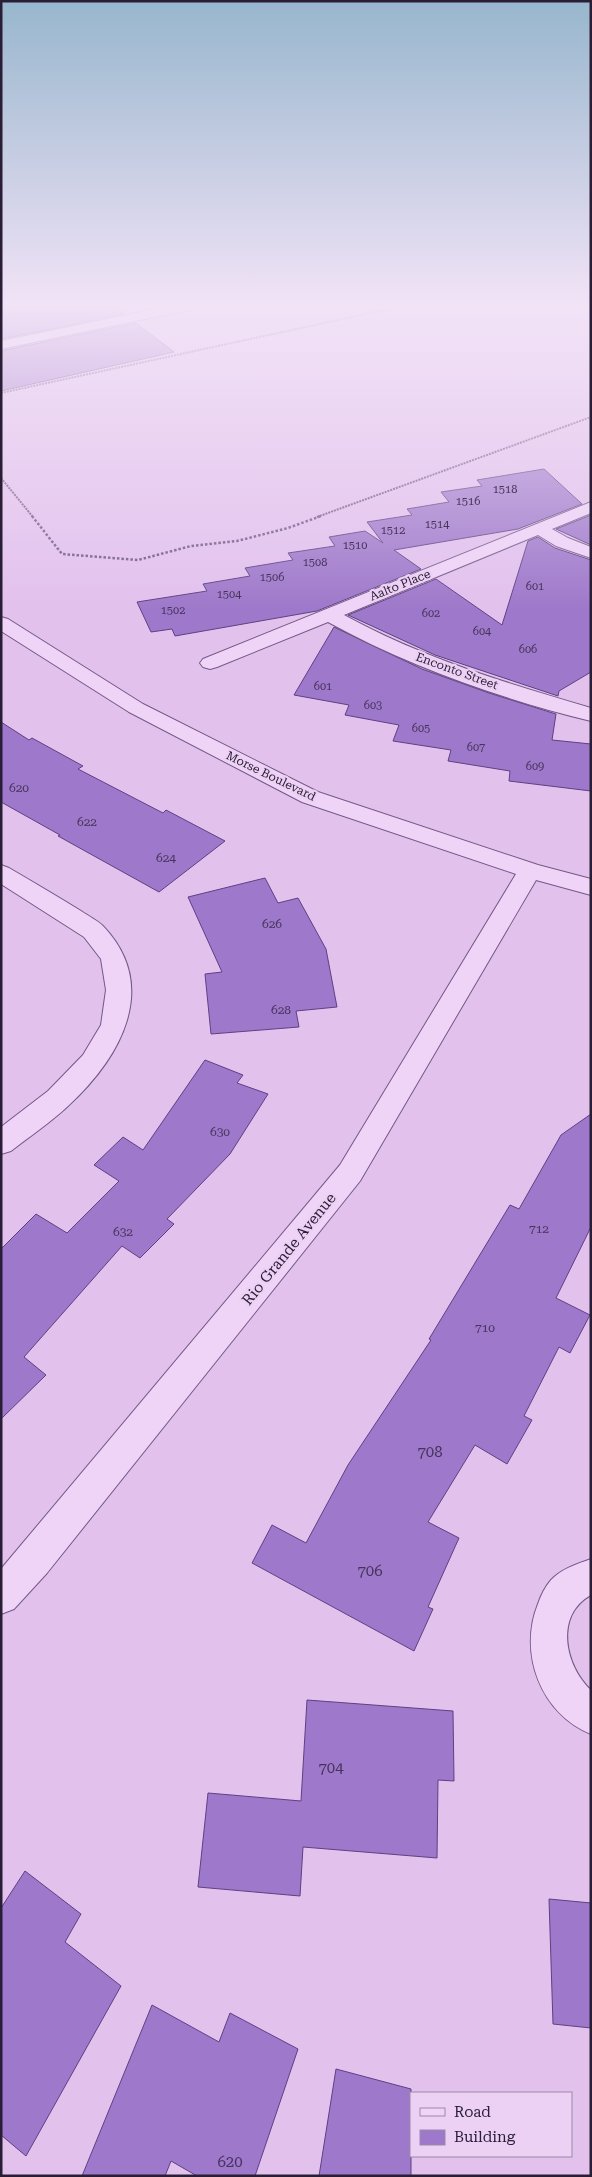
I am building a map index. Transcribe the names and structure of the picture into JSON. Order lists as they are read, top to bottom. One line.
{"streets":{"street":["Aalto Place","Enconto Street","Morse Boulevard","Rio Grande Avenue"]},"crossings":[["Aalto Place","Enconto Street"],["Morse Boulevard","Rio Grande Avenue"]],"house_numbers":["1518","1516","1514","1512","1510","1508","1506","601","1504","1502","602","604","606","601","603","605","607","609","620","622","624","626","628","630","712","632","710","708","706","704","620"],"legend":["Road","Building"]}
